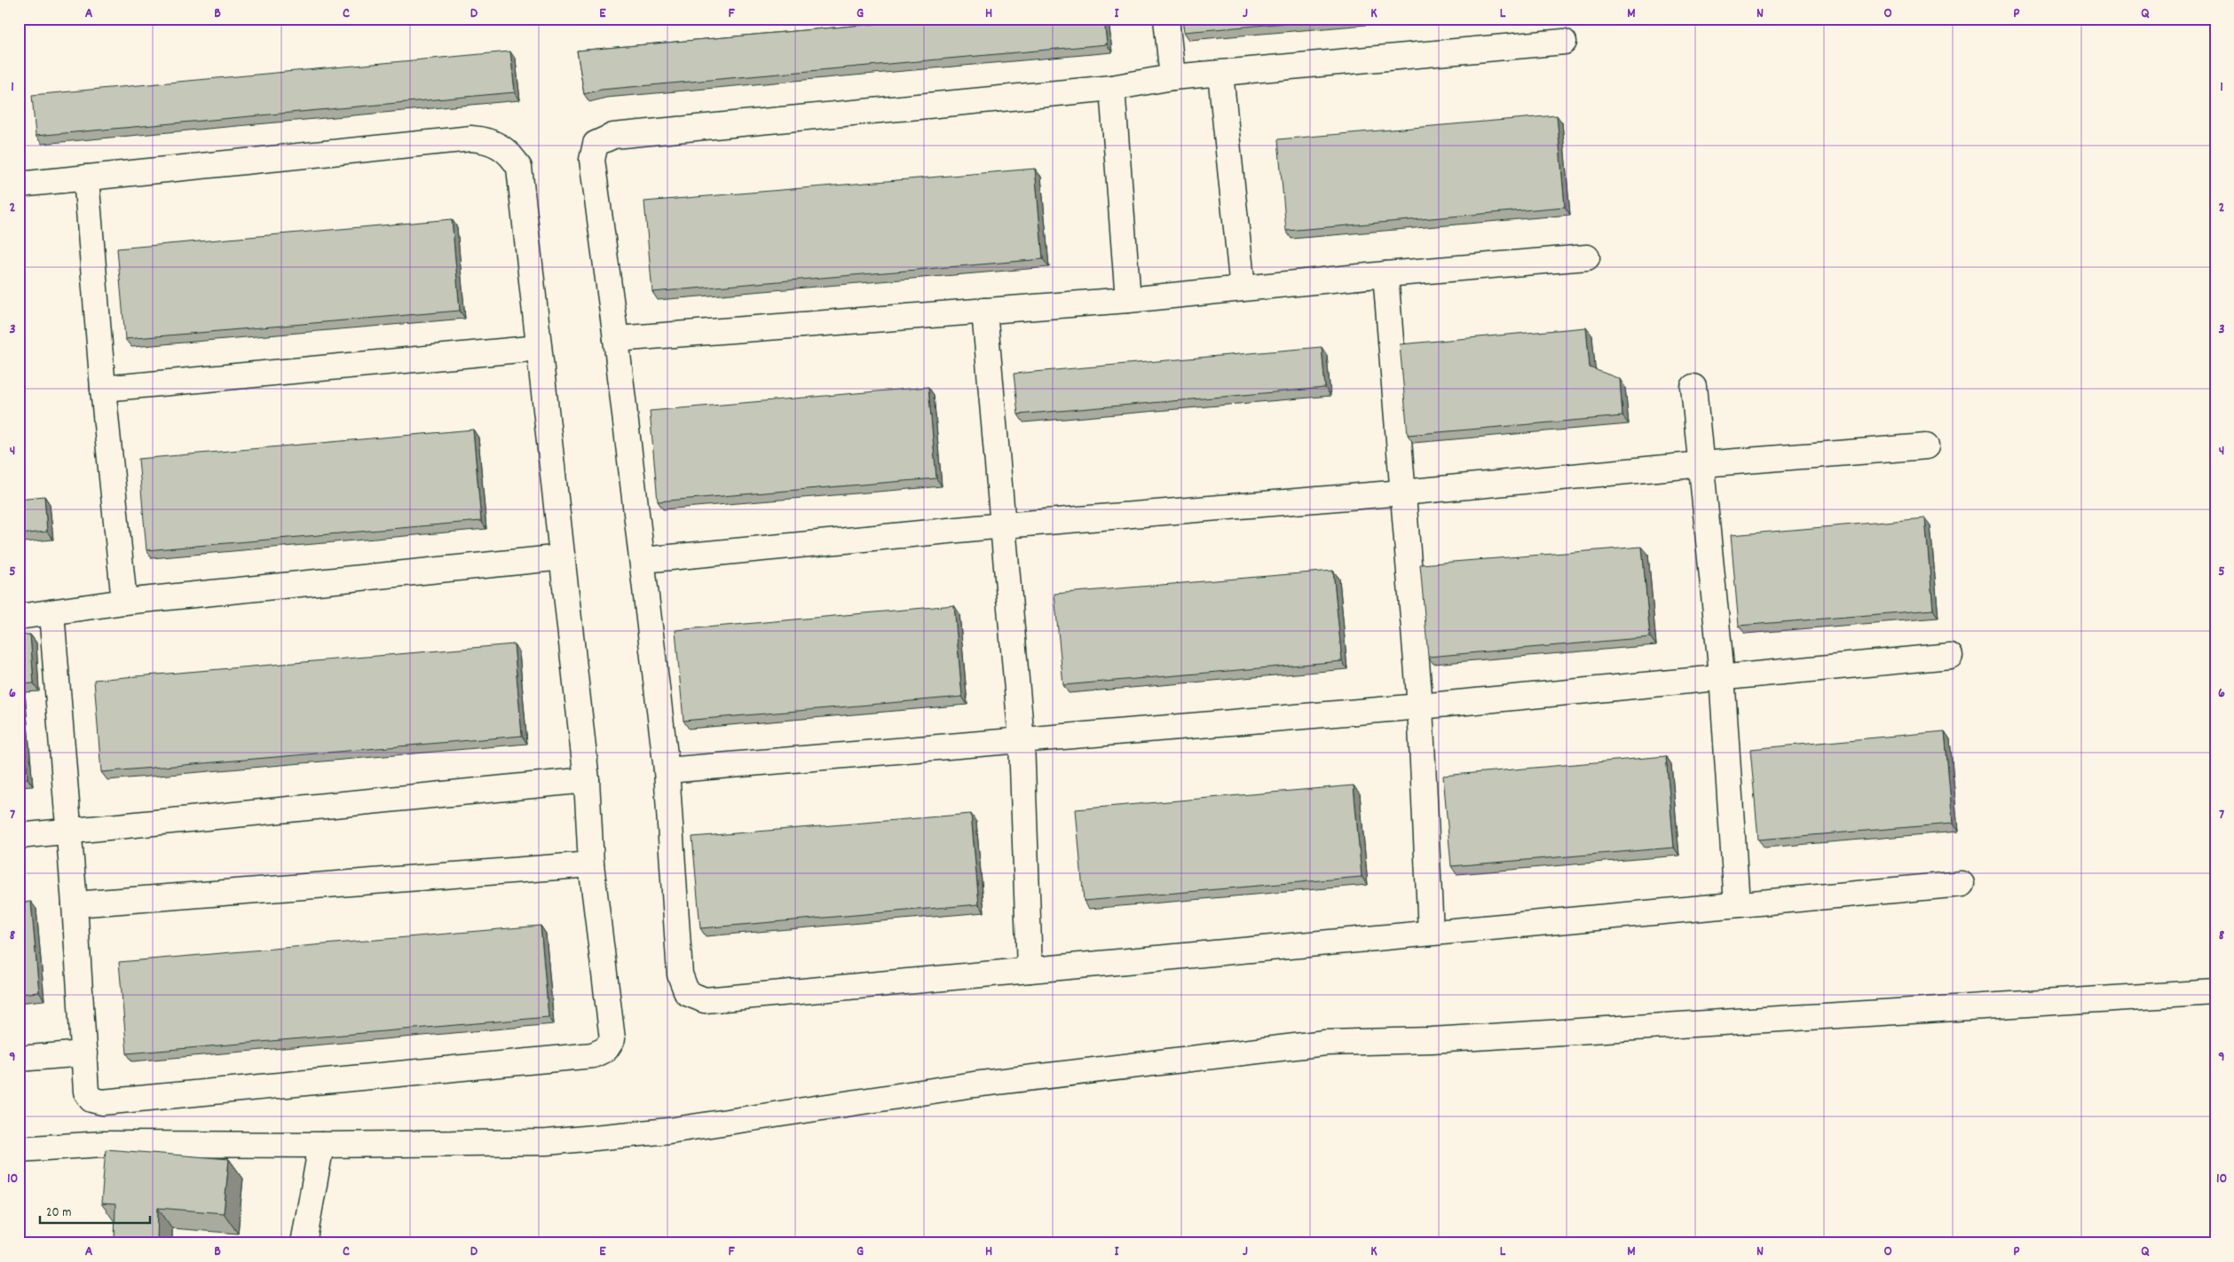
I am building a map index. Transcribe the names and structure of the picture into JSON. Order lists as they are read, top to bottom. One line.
{"scale_bar":"20 m","grid":{"columns":["A","B","C","D","E","F","G","H","I","J","K","L","M","N","O","P","Q"],"rows":["1","2","3","4","5","6","7","8","9","10"]}}
